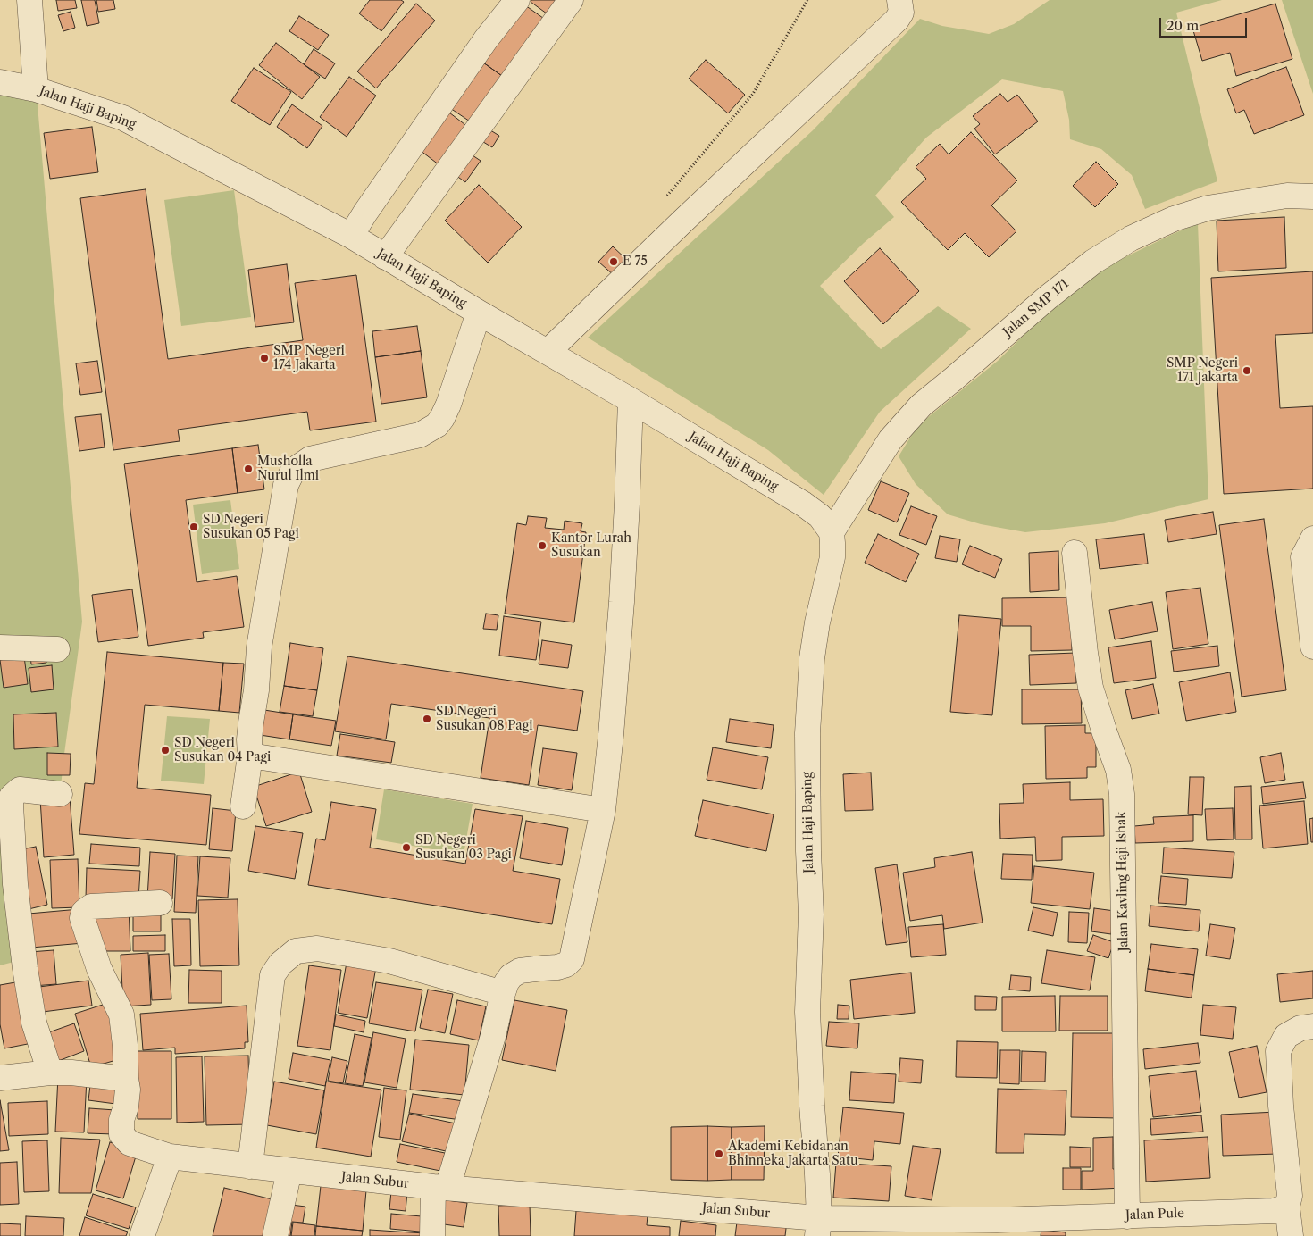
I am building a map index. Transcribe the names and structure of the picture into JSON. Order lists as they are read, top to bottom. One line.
{"streets":{"street":["Jalan Haji Baping","Jalan SMP 171","Jalan Kavling Haji Ishak","Jalan Subur","Jalan Pule"]},"crossings":[["Jalan Haji Baping","Jalan SMP 171"],["Jalan Haji Baping","Jalan Subur"],["Jalan Haji Baping","Jalan Pule"],["Jalan Kavling Haji Ishak","Jalan Pule"],["Jalan Subur","Jalan Pule"]],"places":["E 75","SMP Negeri 174 Jakarta","SMP Negeri 171 Jakarta","Musholla Nurul Ilmi","SD Negeri Susukan 05 Pagi","Kantor Lurah Susukan","SD Negeri Susukan 08 Pagi","SD Negeri Susukan 04 Pagi","SD Negeri Susukan 03 Pagi","Akademi Kebidanan Bhinneka Jakarta Satu"],"scale_bar":"20 m"}
